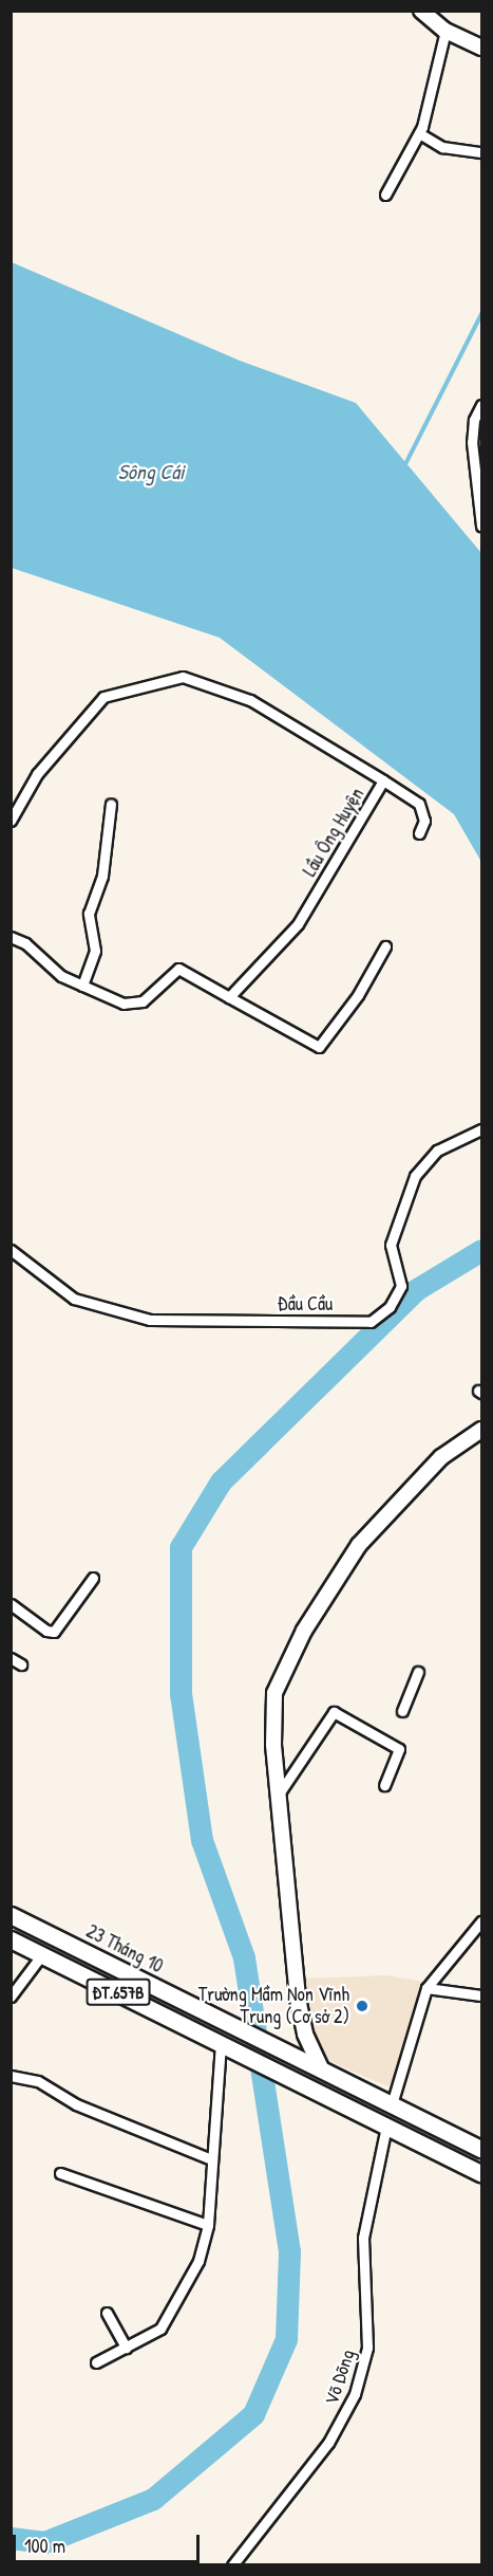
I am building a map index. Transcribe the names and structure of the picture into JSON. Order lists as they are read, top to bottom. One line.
{"streets":{"main road":["23 Tháng 10","ĐT.657B"],"street":["Lầu Ông Huyện","Đầu Cầu","Võ Dõng"]},"crossings":[["23 Tháng 10","ĐT.657B"],["ĐT.657B","Võ Dõng"]],"water":["Sông Cái"],"places":["Trường Mầm Non Vĩnh Trung (Cơ sở 2)"],"scale_bar":"100 m"}
